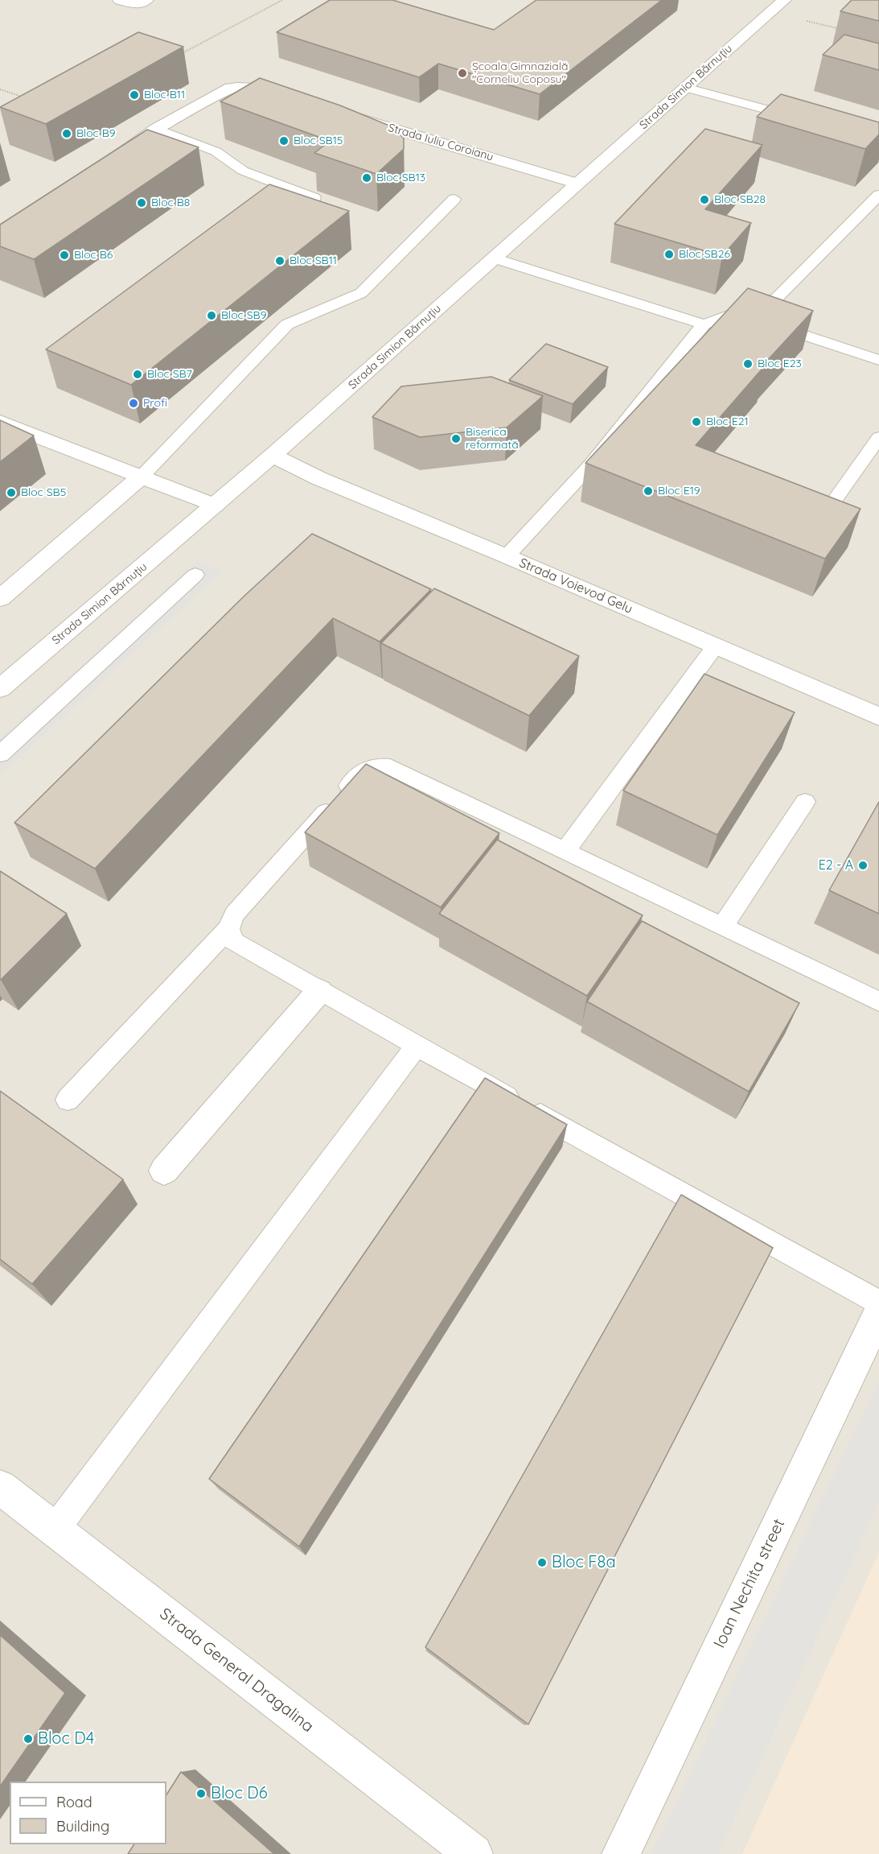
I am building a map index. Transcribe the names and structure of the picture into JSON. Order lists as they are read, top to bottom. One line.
{"streets":{"street":["Strada Simion Bărnuțiu","Strada Iuliu Coroianu","Strada Voievod Gelu","Ioan Nechita street","Strada General Dragalina"]},"crossings":[["Strada Simion Bărnuțiu","Strada Iuliu Coroianu"],["Strada Simion Bărnuțiu","Strada Voievod Gelu"]],"places":["Școala Gimnazială \"Corneliu Coposu\"","Bloc B11","Bloc B9","Bloc SB15","Bloc SB13","Bloc SB28","Bloc B8","Bloc SB26","Bloc B6","Bloc SB11","Bloc SB9","Bloc E23","Bloc SB7","Profi","Bloc E21","Biserica reformată","Bloc E19","Bloc SB5","E2 - A","Bloc F8a","Bloc D4","Bloc D6"],"legend":["Road","Building"]}
